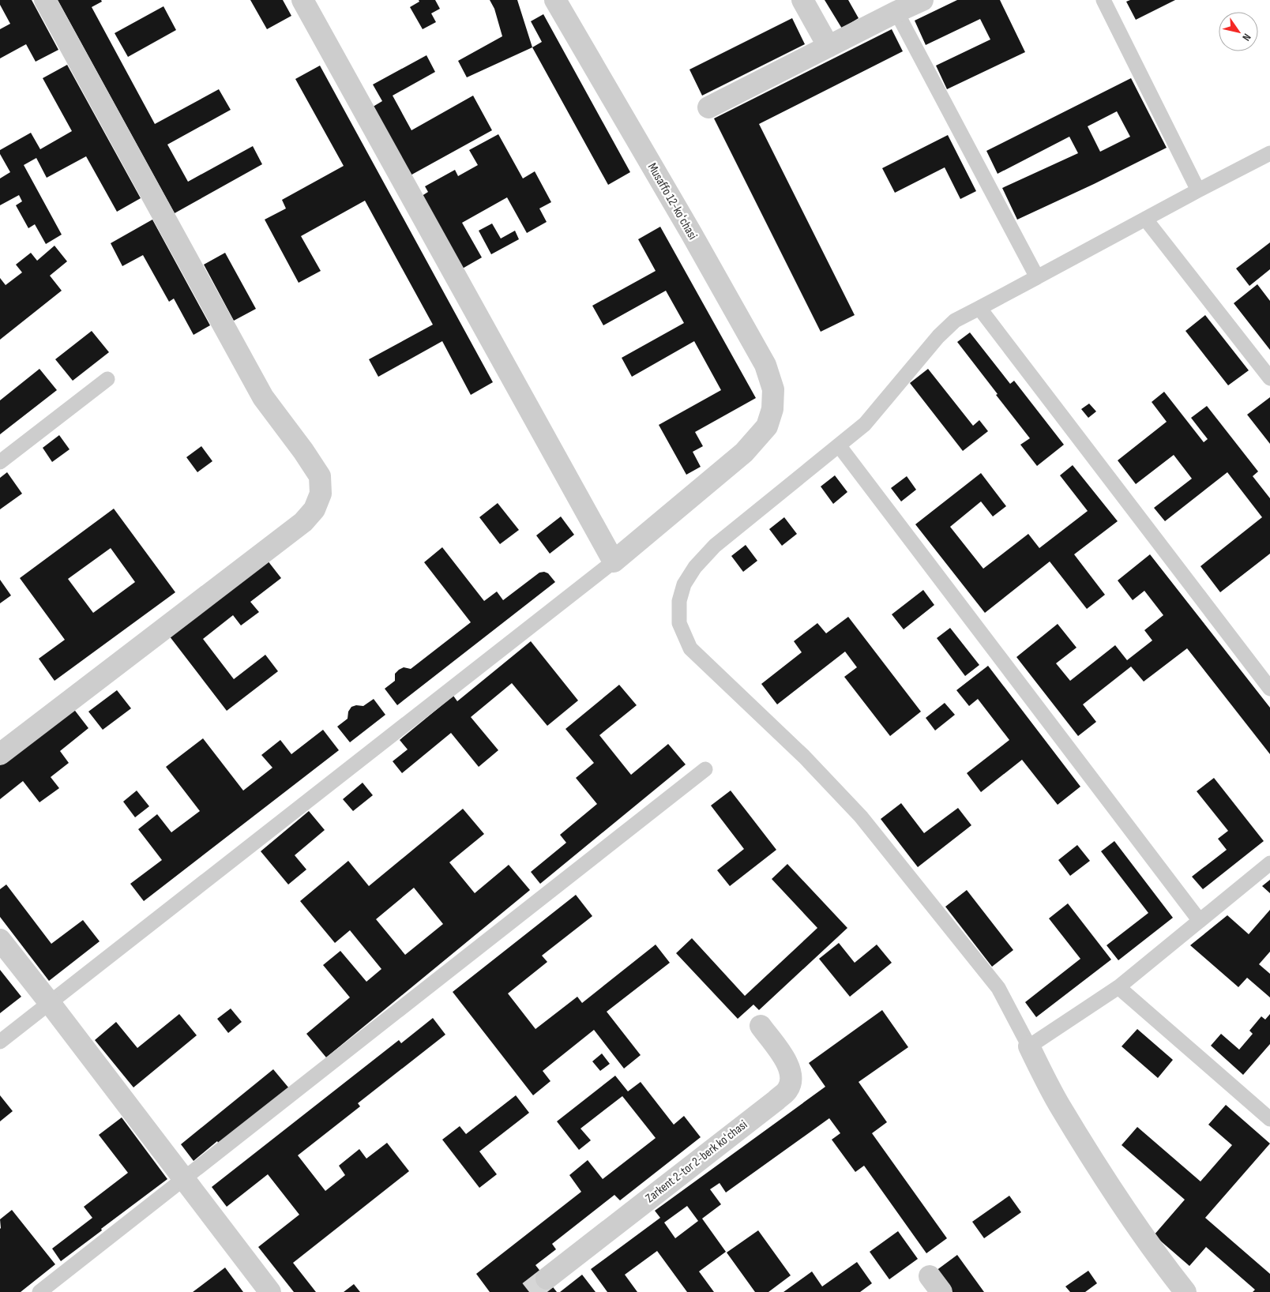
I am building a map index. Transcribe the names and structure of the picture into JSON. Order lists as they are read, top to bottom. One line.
{"streets":{"street":["Musaffo 12-koʻchasi","Zarkent 2-tor 2-berk koʻchasi"]},"north":"bottom right"}
